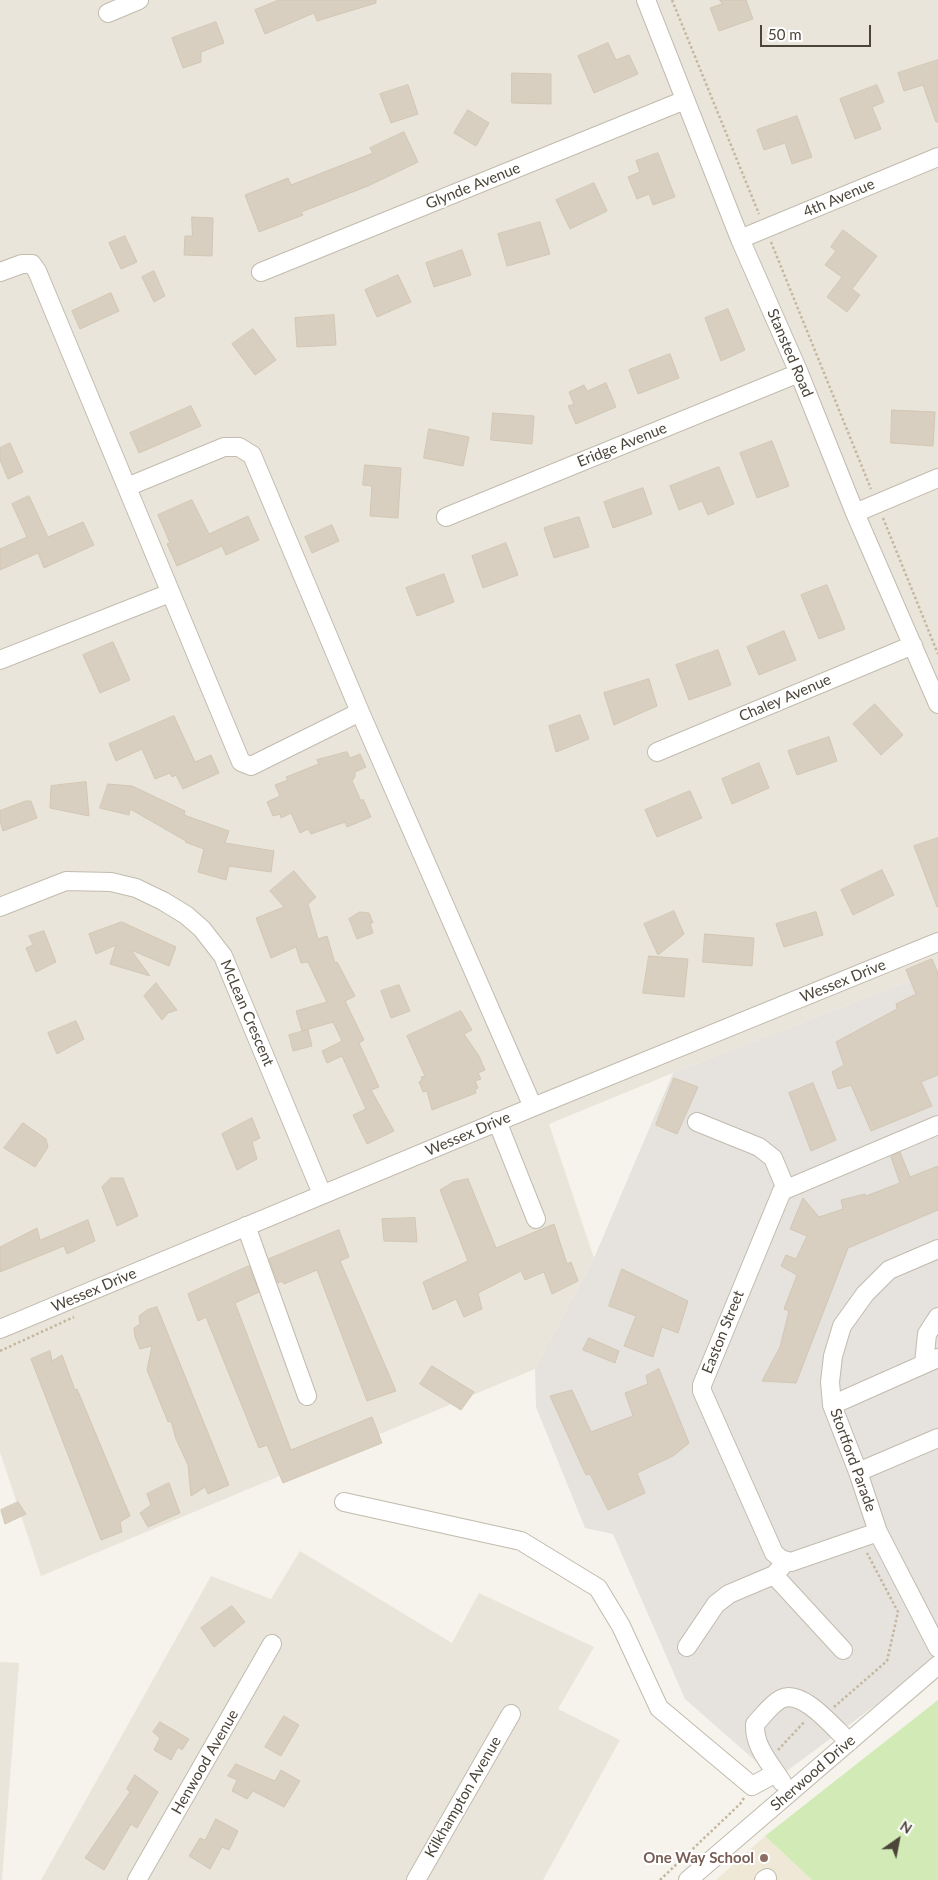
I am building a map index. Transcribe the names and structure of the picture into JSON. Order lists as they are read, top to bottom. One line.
{"streets":{"street":["Glynde Avenue","4th Avenue","Stansted Road","Eridge Avenue","Chaley Avenue","Wessex Drive","McLean Crescent","Easton Street","Stortford Parade","Henwood Avenue","Sherwood Drive","Kilkhampton Avenue"]},"crossings":[["Glynde Avenue","Stansted Road"],["4th Avenue","Stansted Road"],["Stansted Road","Eridge Avenue"],["Stansted Road","Chaley Avenue"],["Wessex Drive","McLean Crescent"]],"places":["One Way School"],"scale_bar":"50 m","north":"top right"}
